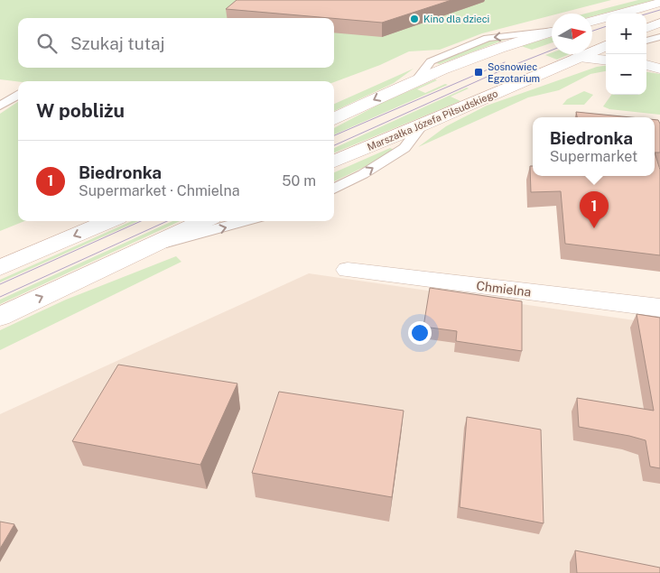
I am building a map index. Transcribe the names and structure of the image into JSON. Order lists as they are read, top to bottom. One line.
{"streets":{"main road":["Marszałka Józefa Piłsudskiego","Chmielna"]},"places":{"other":["Kino dla dzieci"],"transit":["Sosnowiec Egzotarium"]},"north":"right","page":{"map_buttons":["+","−"],"search":"Szukaj tutaj","heading":"W pobliżu","popup":["Biedronka","Supermarket"],"list":[{"mark":"1","name":"Biedronka","note":"Supermarket · Chmielna","value":"50 m"}],"pins":"1"}}
